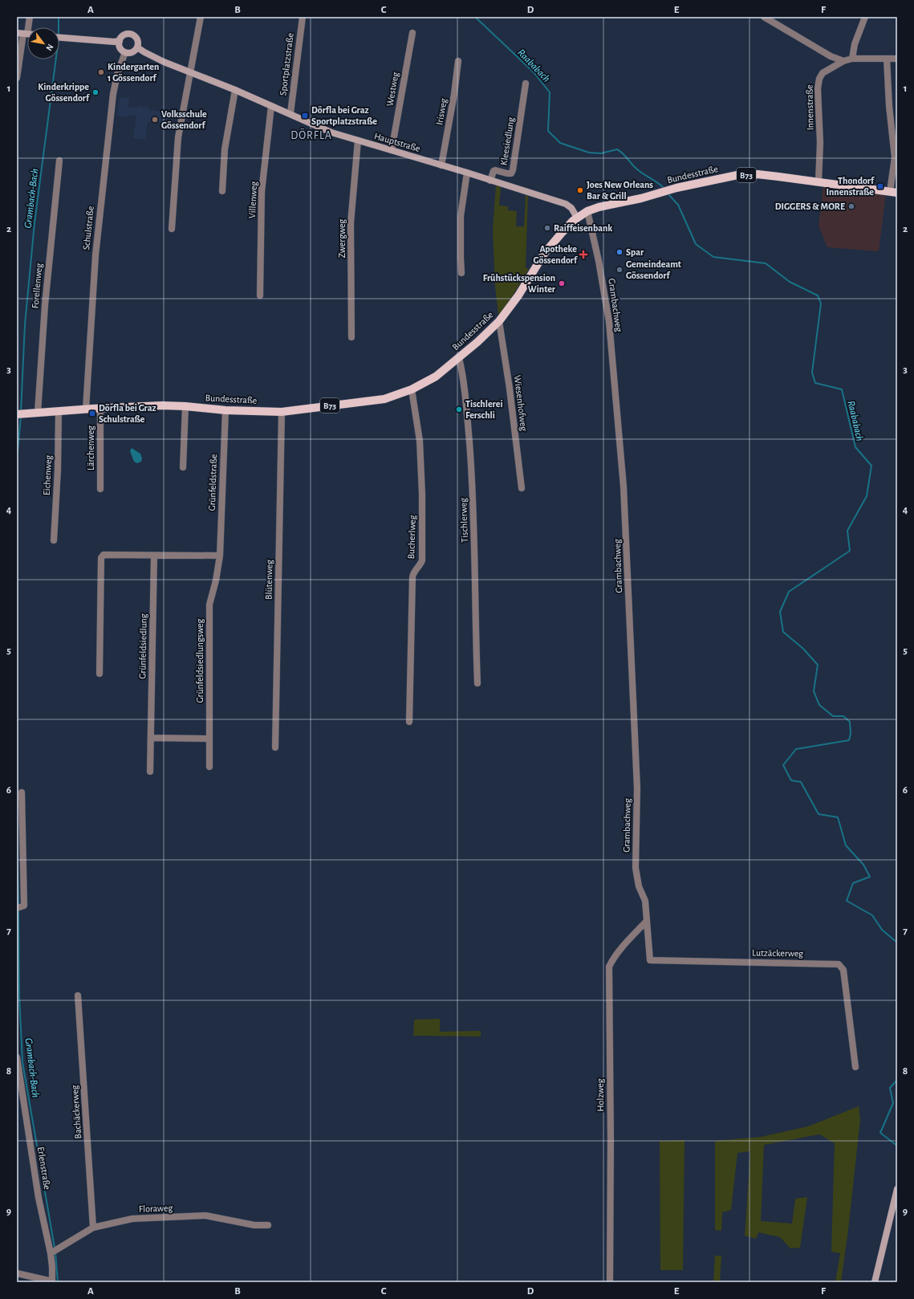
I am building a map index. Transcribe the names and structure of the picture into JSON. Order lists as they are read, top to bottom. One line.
{"streets":{"main road":["Hauptstraße","Bundesstraße","B73"],"street":["Sportplatzstraße","Westweg","Innenstraße","Irisweg","Kleesiedlung","Villenweg","Schulstraße","Zwergweg","Forellenweg","Grambachweg","Wiesenhofweg","Lärchenweg","Eichenweg","Grünfeldstraße","Tischlerweg","Bucherlweg","Blütenweg","Grünfeldsiedlung","Grünfeldsiedlungsweg","Lutzäckerweg","Holzweg","Bachäckerweg","Erlenstraße","Floraweg"]},"crossings":[["Sportplatzstraße","Hauptstraße"],["Westweg","Hauptstraße"],["Innenstraße","Bundesstraße"],["Irisweg","Hauptstraße"],["Kleesiedlung","Hauptstraße"],["Hauptstraße","Bundesstraße"],["Hauptstraße","Villenweg"],["Hauptstraße","Schulstraße"],["Hauptstraße","Zwergweg"],["Bundesstraße","Schulstraße"],["Bundesstraße","Forellenweg"],["Bundesstraße","Grambachweg"],["Bundesstraße","Wiesenhofweg"],["Bundesstraße","Lärchenweg"],["Bundesstraße","Eichenweg"],["Bundesstraße","Grünfeldstraße"],["Bundesstraße","Tischlerweg"],["Bundesstraße","Bucherlweg"],["Bundesstraße","Blütenweg"],["Grambachweg","Lutzäckerweg"],["Grambachweg","Holzweg"],["Grünfeldstraße","Grünfeldsiedlungsweg"],["Lutzäckerweg","Holzweg"],["Bachäckerweg","Floraweg"],["Erlenstraße","Floraweg"]],"districts":["DÖRFLA"],"water":["Raababach","Grambach-Bach"],"places":{"other":["Kindergarten 1 Gössendorf","Kinderkrippe Gössendorf","Volksschule Gössendorf","Joes New Orleans Bar & Grill","DIGGERS & MORE","Raiffeisenbank","Spar","Gemeindeamt Gössendorf","Frühstückspension Winter","Tischlerei Ferschli"],"transit":["Dörfla bei Graz Sportplatzstraße","Thondorf Innenstraße","Dörfla bei Graz Schulstraße"],"health":["Apotheke Gössendorf"]},"north":"bottom right","grid":{"columns":["A","B","C","D","E","F"],"rows":["1","2","3","4","5","6","7","8","9"]}}
